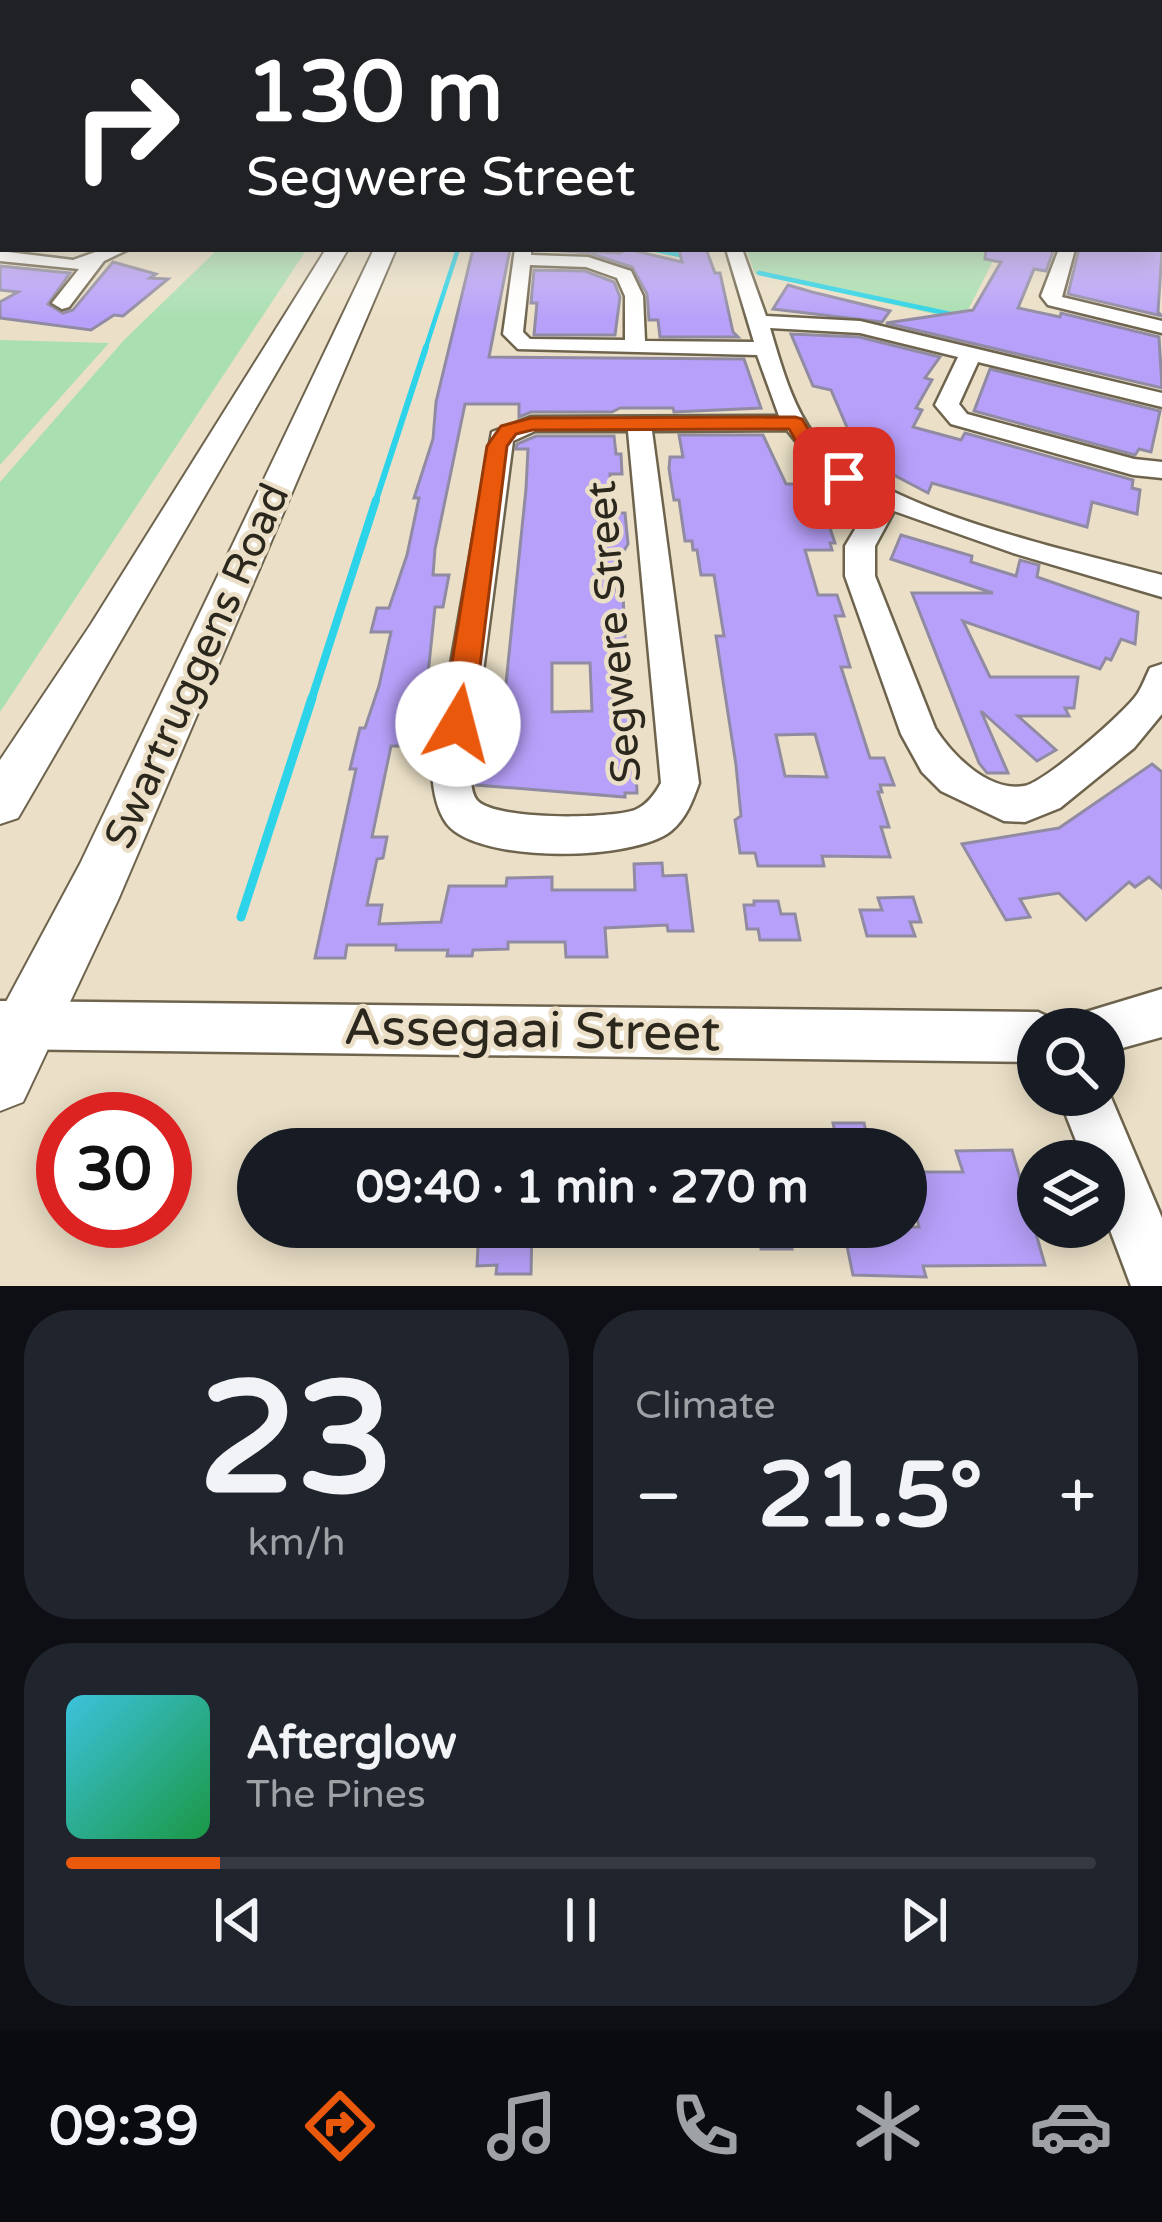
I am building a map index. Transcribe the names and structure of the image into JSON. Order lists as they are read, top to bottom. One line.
{"streets":{"main road":["Swartruggens Road"],"street":["Segwere Street","Assegaai Street"]},"crossings":[["Swartruggens Road","Assegaai Street"]],"page":{"turn":["130 m","Segwere Street"],"limit":"30","trip":"09:40 · 1 min · 270 m","tile":[["23","km/h"],"Climate"],"heat":["−","21.5°","+"],"song":["Afterglow","The Pines"],"tabs":"09:39"}}
